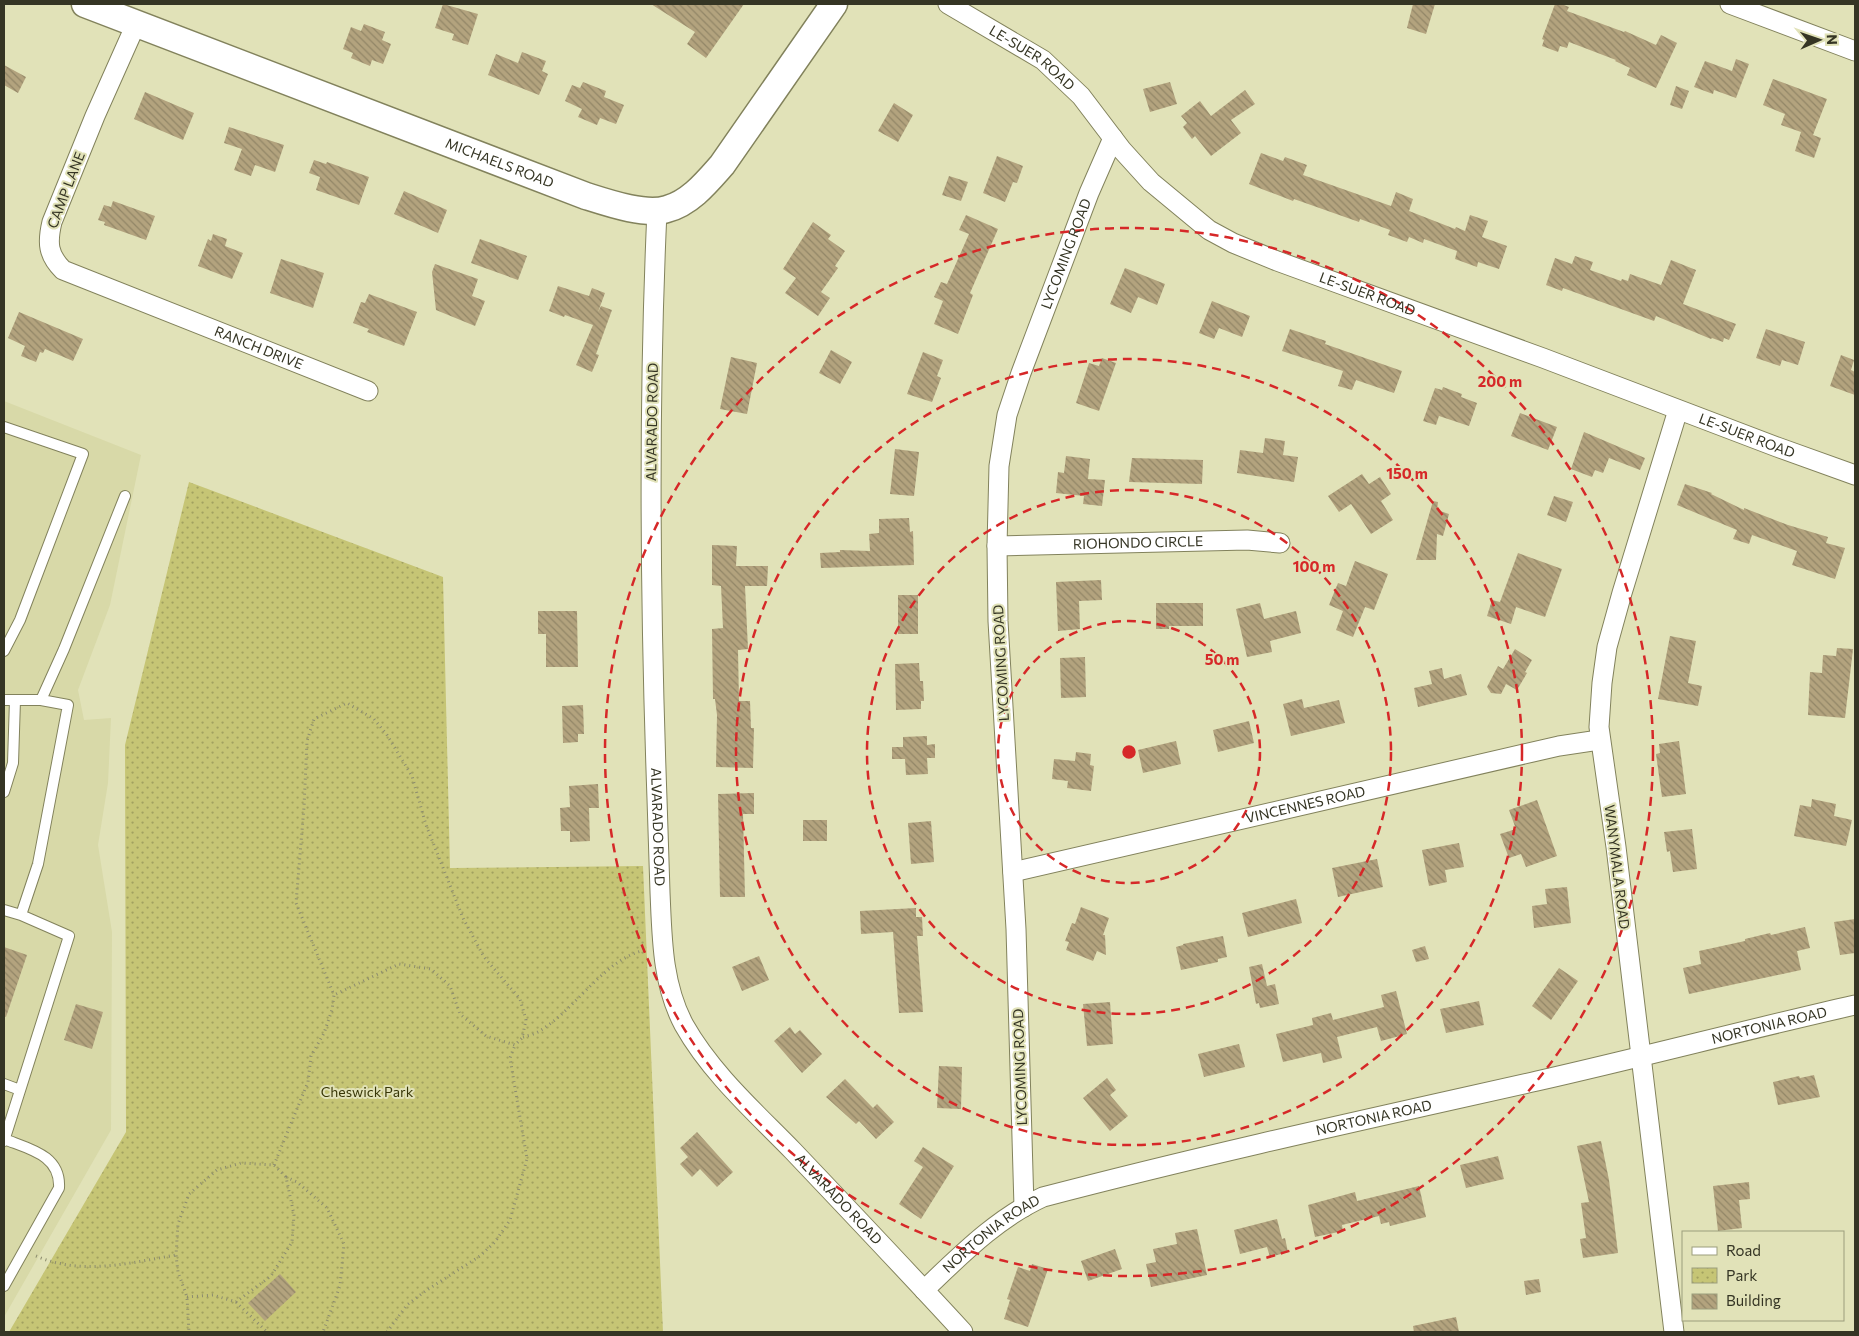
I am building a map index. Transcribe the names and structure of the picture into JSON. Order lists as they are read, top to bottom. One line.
{"streets":{"street":["LE-SUER ROAD","MICHAELS ROAD","CAMP LANE","LYCOMING ROAD","RANCH DRIVE","ALVARADO ROAD","RIOHONDO CIRCLE","VINCENNES ROAD","WANYMALA ROAD","NORTONIA ROAD"]},"crossings":[["LE-SUER ROAD","LYCOMING ROAD"],["LE-SUER ROAD","WANYMALA ROAD"],["MICHAELS ROAD","CAMP LANE"],["MICHAELS ROAD","ALVARADO ROAD"],["CAMP LANE","RANCH DRIVE"],["LYCOMING ROAD","RIOHONDO CIRCLE"],["LYCOMING ROAD","VINCENNES ROAD"],["LYCOMING ROAD","NORTONIA ROAD"],["ALVARADO ROAD","NORTONIA ROAD"],["VINCENNES ROAD","WANYMALA ROAD"],["WANYMALA ROAD","NORTONIA ROAD"]],"parks":["Cheswick Park"],"legend":["Road","Park","Building"],"north":"right","rings":["200 m","150 m","100 m","50 m"]}
